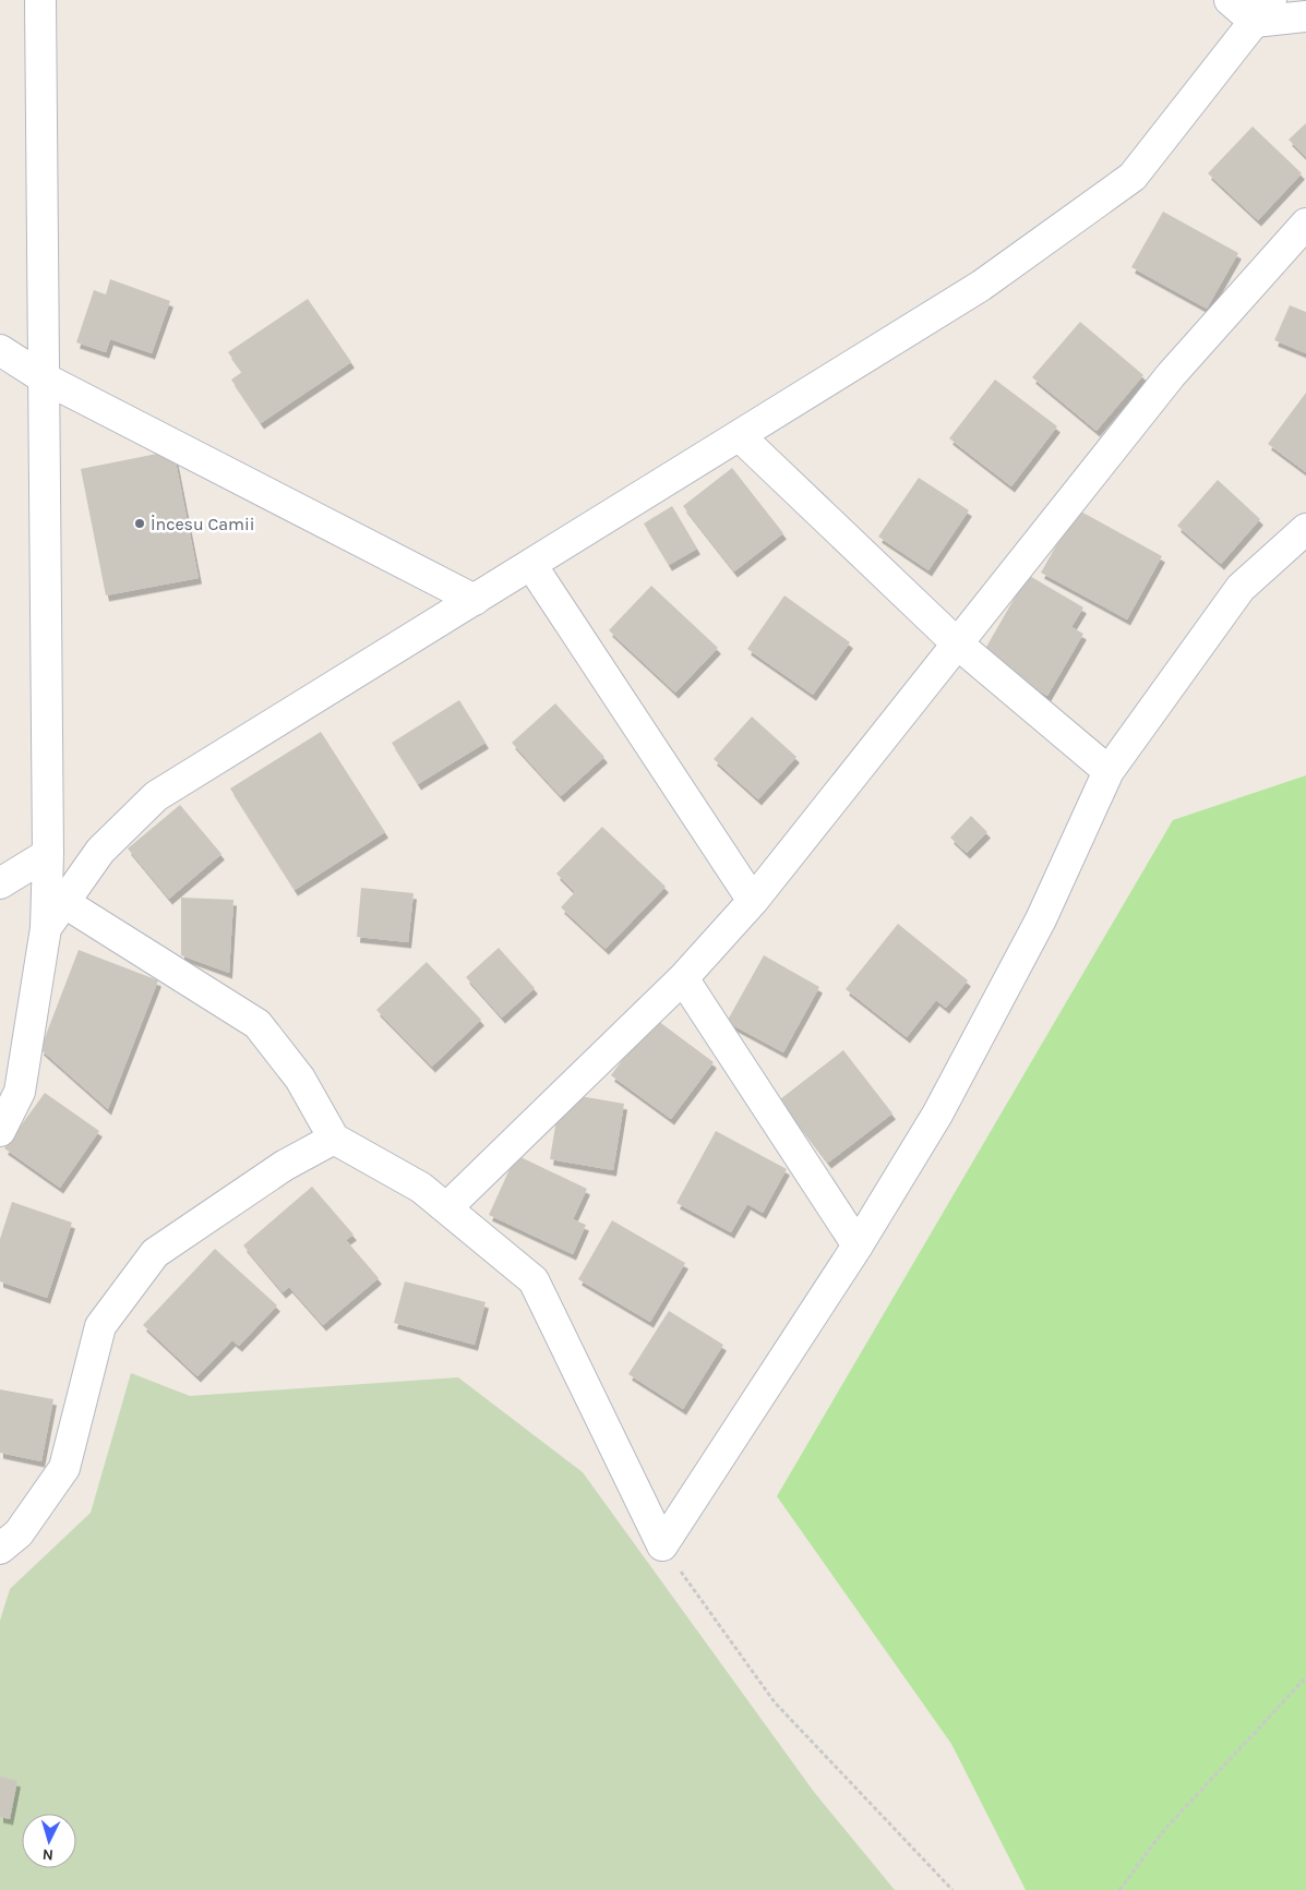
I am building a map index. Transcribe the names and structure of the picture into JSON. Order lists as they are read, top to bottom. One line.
{"places":["İncesu Camii"],"north":"bottom"}
